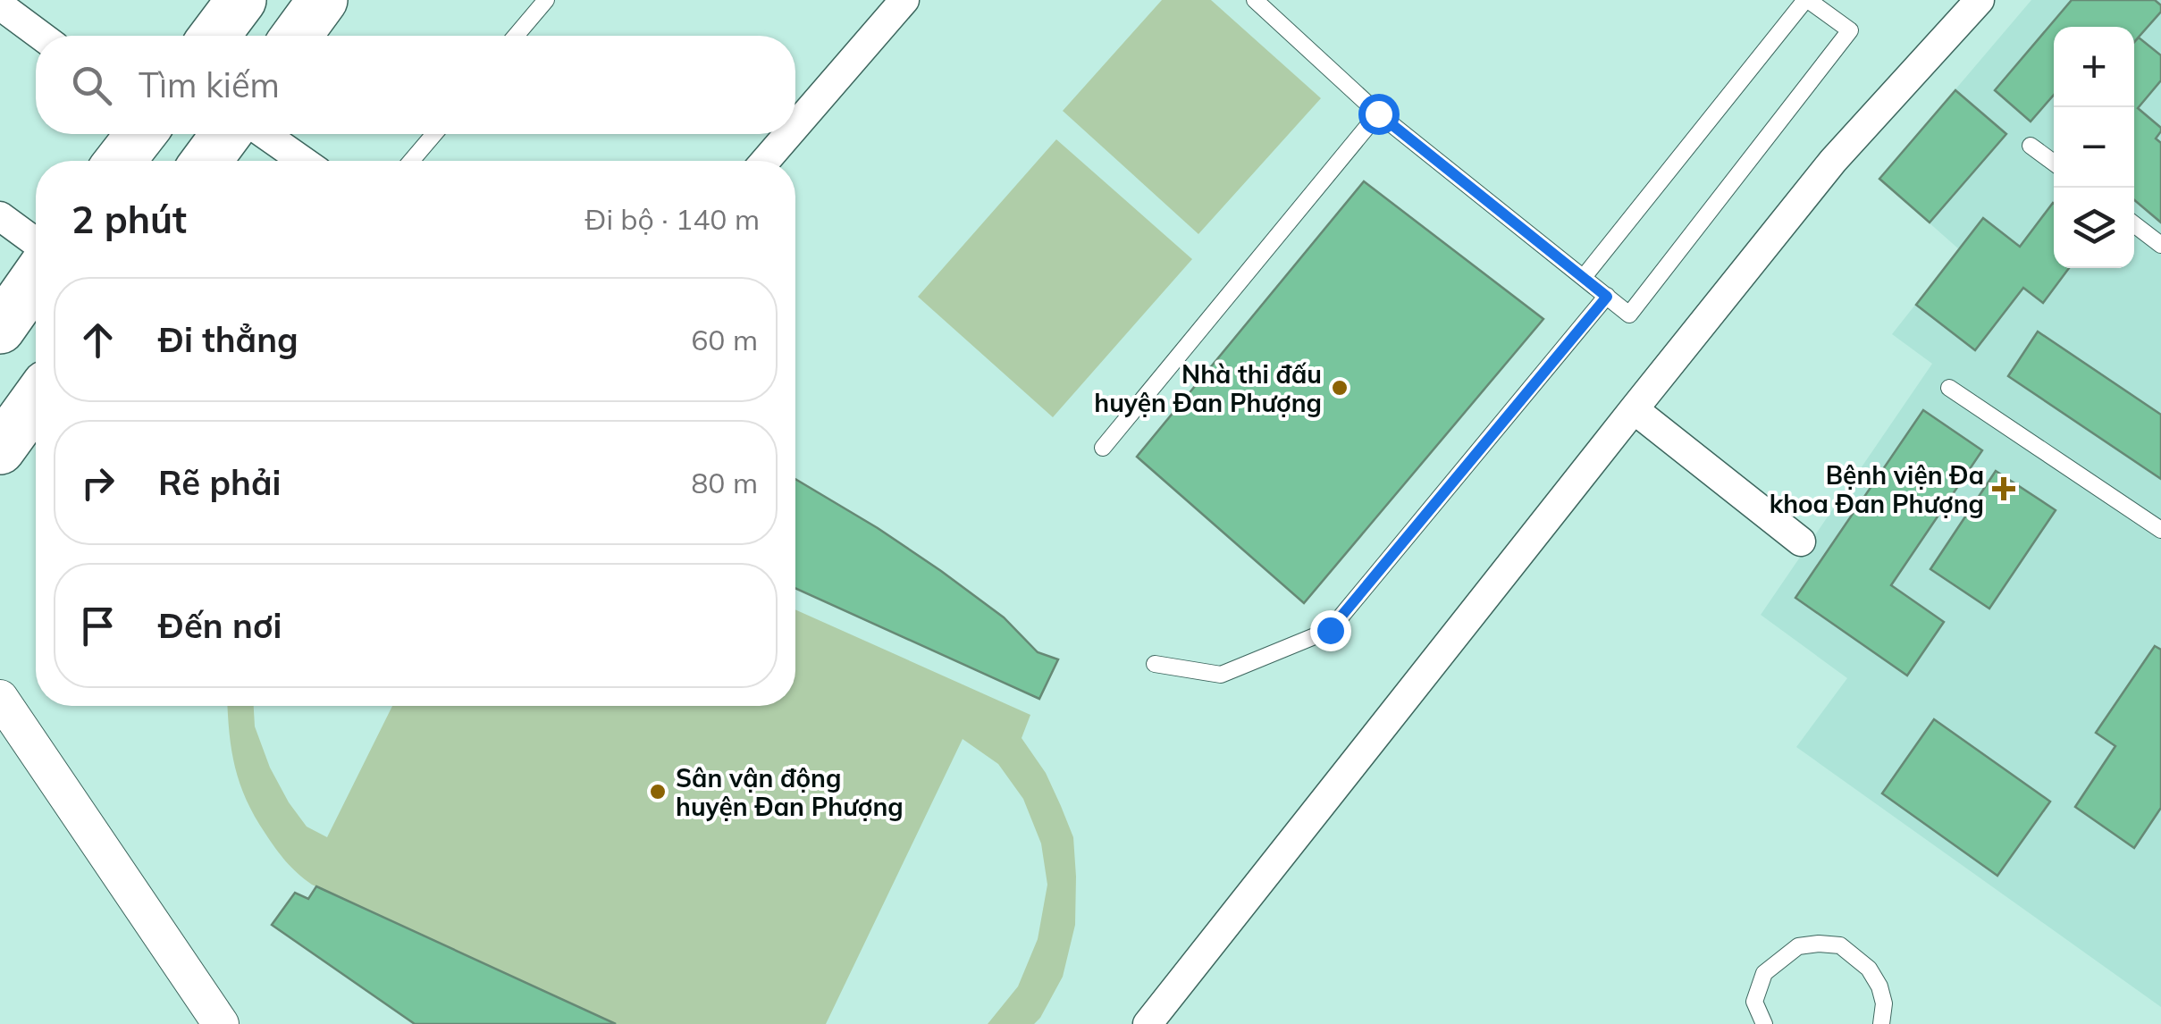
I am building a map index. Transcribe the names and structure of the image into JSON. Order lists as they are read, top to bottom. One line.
{"places":{"other":["Nhà thi đấu huyện Đan Phượng","Sân vận động huyện Đan Phượng"],"health":["Bệnh viện Đa khoa Đan Phượng"]},"page":{"map_buttons":["+","−"],"search":"Tìm kiếm","heading":["2 phút","Đi bộ · 140 m"],"list":[["Đi thẳng","60 m"],["Rẽ phải","80 m"],"Đến nơi"]}}
